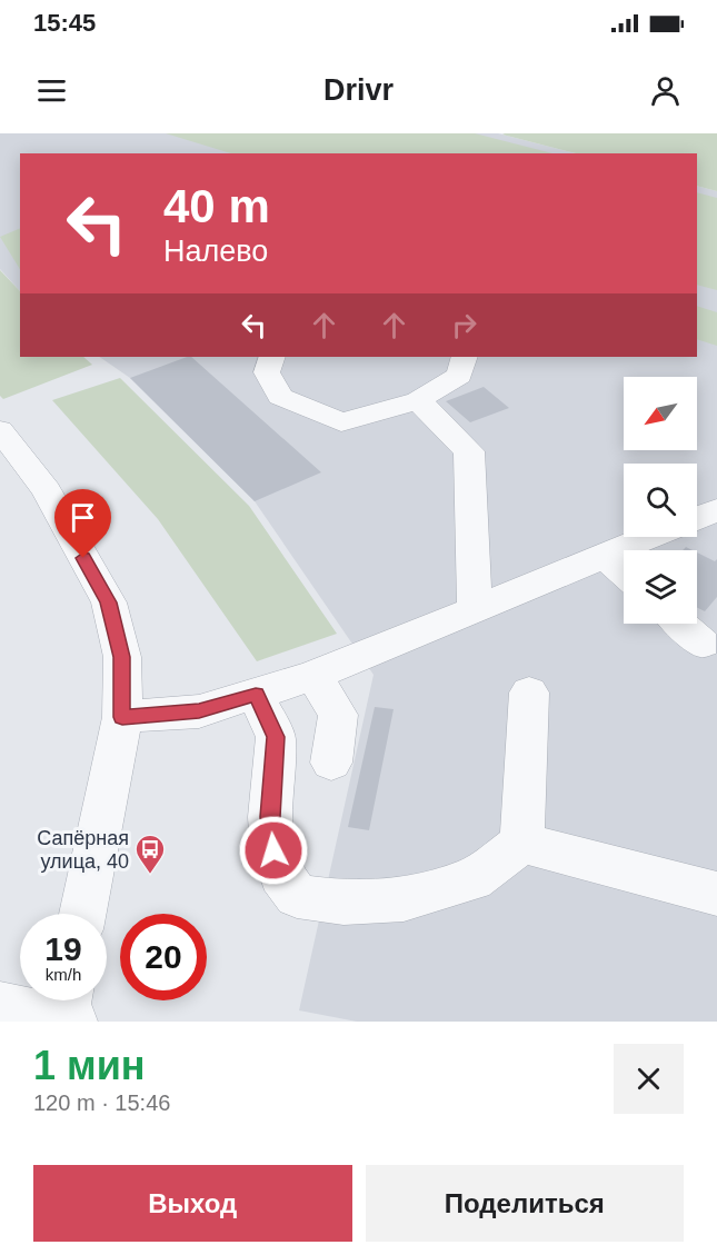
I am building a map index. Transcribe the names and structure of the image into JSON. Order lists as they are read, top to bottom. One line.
{"places":{"bus stop":["Сапёрная улица, 40"]},"north":"bottom left","page":{"status":"15:45","header":"Drivr","turn":["40 m","Налево"],"speed":"19 km/h","limit":"20","heading":["1 мин","120 m · 15:46"],"buttons":["Выход","Поделиться"]}}
